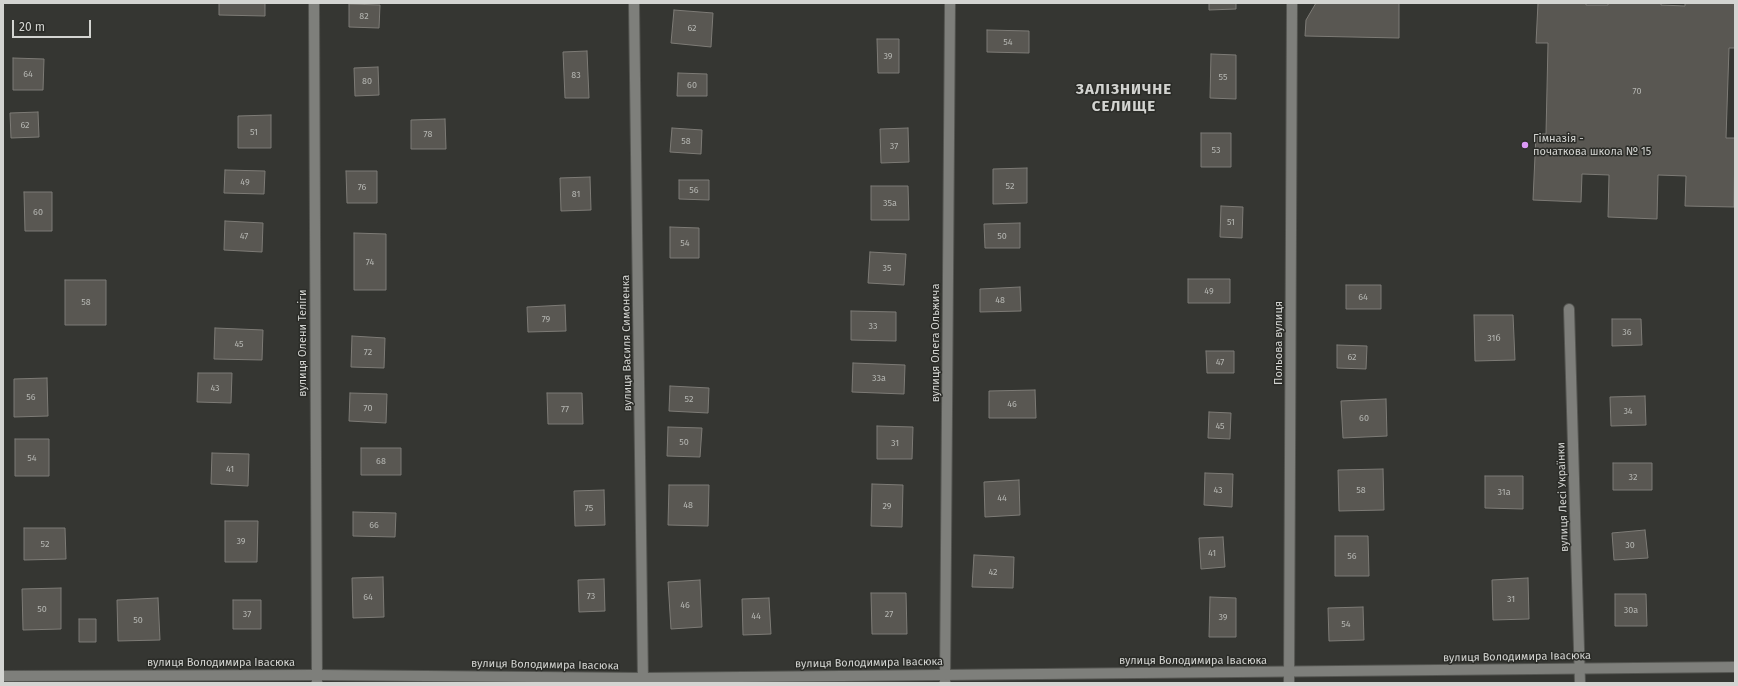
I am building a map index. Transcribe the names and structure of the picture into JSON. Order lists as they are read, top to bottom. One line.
{"streets":{"street":["вулиця Олени Теліги","вулиця Василя Симоненка","вулиця Олега Ольжича","Польова вулиця","вулиця Лесі Українки","вулиця Володимира Івасюка"]},"crossings":[["вулиця Олени Теліги","вулиця Володимира Івасюка"],["вулиця Василя Симоненка","вулиця Володимира Івасюка"],["вулиця Олега Ольжича","вулиця Володимира Івасюка"],["Польова вулиця","вулиця Володимира Івасюка"],["вулиця Лесі Українки","вулиця Володимира Івасюка"]],"districts":["ЗАЛІЗНИЧНЕ СЕЛИЩЕ"],"places":["Гімназія - початкова школа № 15"],"house_numbers":["82","62","54","39","64","83","55","80","60","70","62","51","78","58","37","53","49","52","76","56","81","35а","60","51","47","50","54","74","35","49","64","48","58","79","33","36","31б","45","72","62","47","33а","43","56","52","46","70","77","34","60","45","50","31","54","68","41","32","43","58","31а","44","48","29","75","66","39","52","30","41","56","42","73","64","31","46","50","30а","37","27","44","39","50","54"],"scale_bar":"20 m"}
